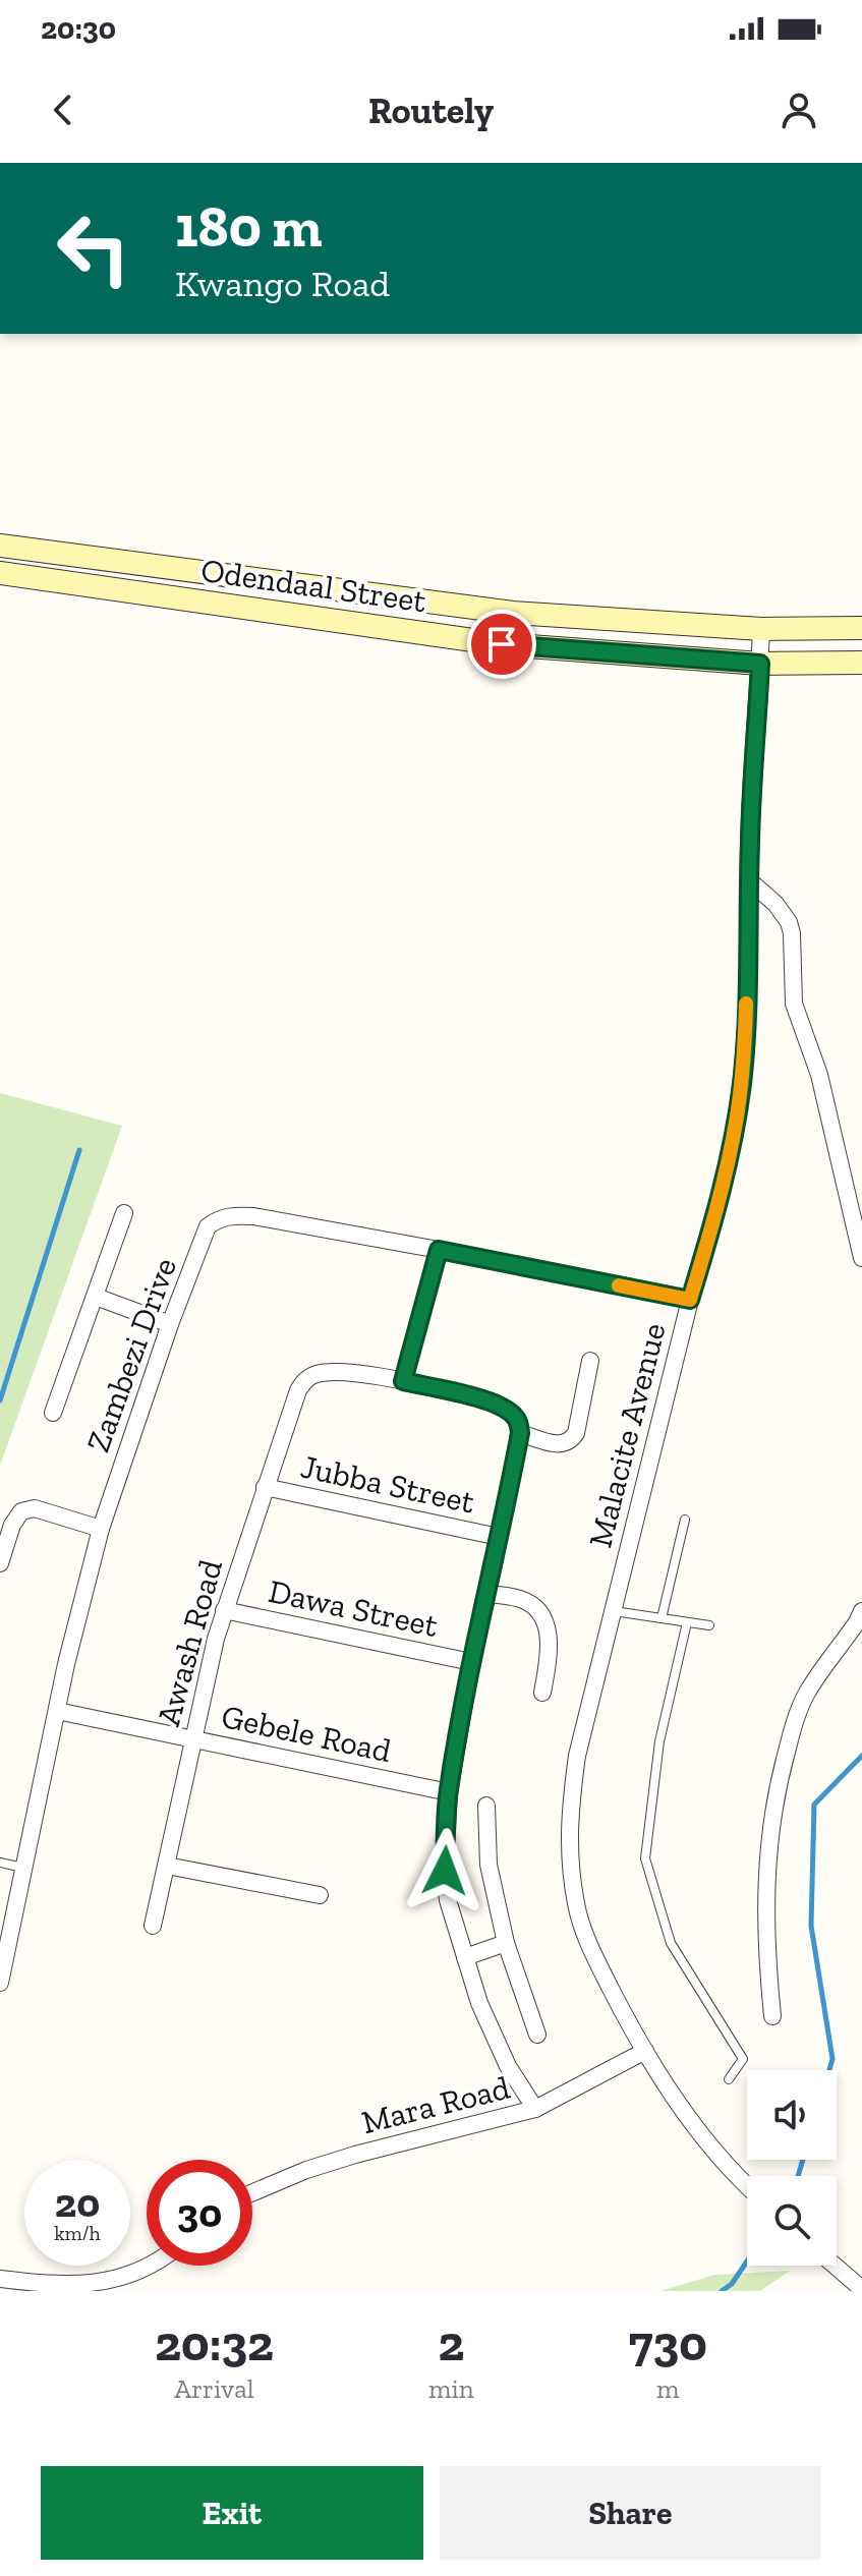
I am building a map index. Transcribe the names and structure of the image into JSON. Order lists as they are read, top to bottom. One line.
{"streets":{"street":["Odendaal Street","Zambezi Drive","Malacite Avenue","Jubba Street","Dawa Street","Awash Road","Gebele Road","Mara Road"]},"crossings":[["Odendaal Street","Malacite Avenue"],["Zambezi Drive","Malacite Avenue"],["Zambezi Drive","Gebele Road"],["Malacite Avenue","Mara Road"],["Jubba Street","Awash Road"],["Dawa Street","Awash Road"],["Awash Road","Gebele Road"]],"page":{"status":"20:30","header":"Routely","turn":["180 m","Kwango Road"],"speed":"20 km/h","limit":"30","eta":["20:32","Arrival","2","min","730","m"],"buttons":["Exit","Share"]}}
